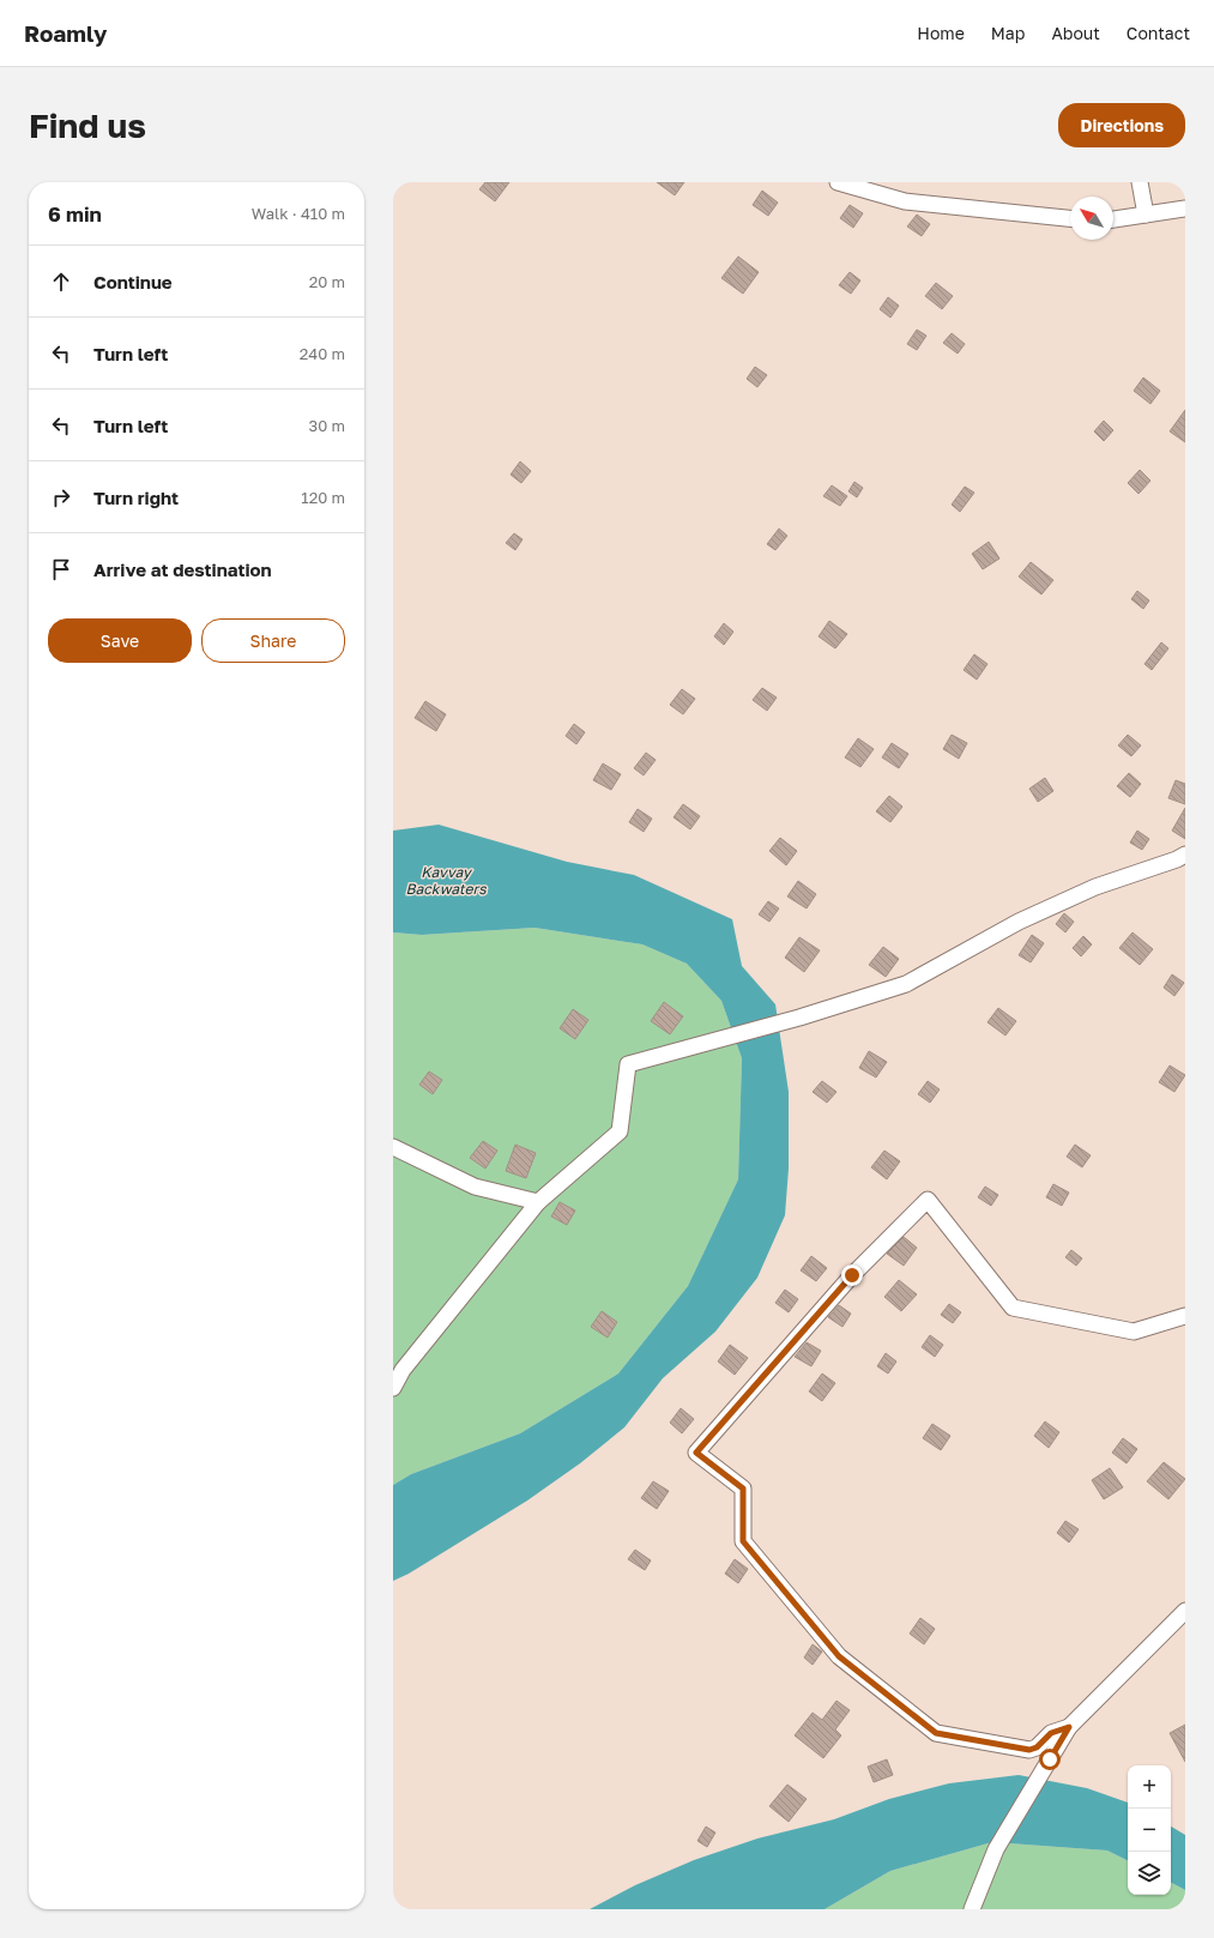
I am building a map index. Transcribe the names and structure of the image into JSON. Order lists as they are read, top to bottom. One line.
{"water":["Kavvay Backwaters"],"north":"top left","page":{"header":"Roamly","nav":["Home","Map","About","Contact"],"buttons":["Directions",["Save","Share"]],"title":"Find us","heading":["6 min","Walk · 410 m"],"list":[["Continue","20 m"],["Turn left","240 m"],["Turn left","30 m"],["Turn right","120 m"],"Arrive at destination"],"map_buttons":["+","−"]}}
